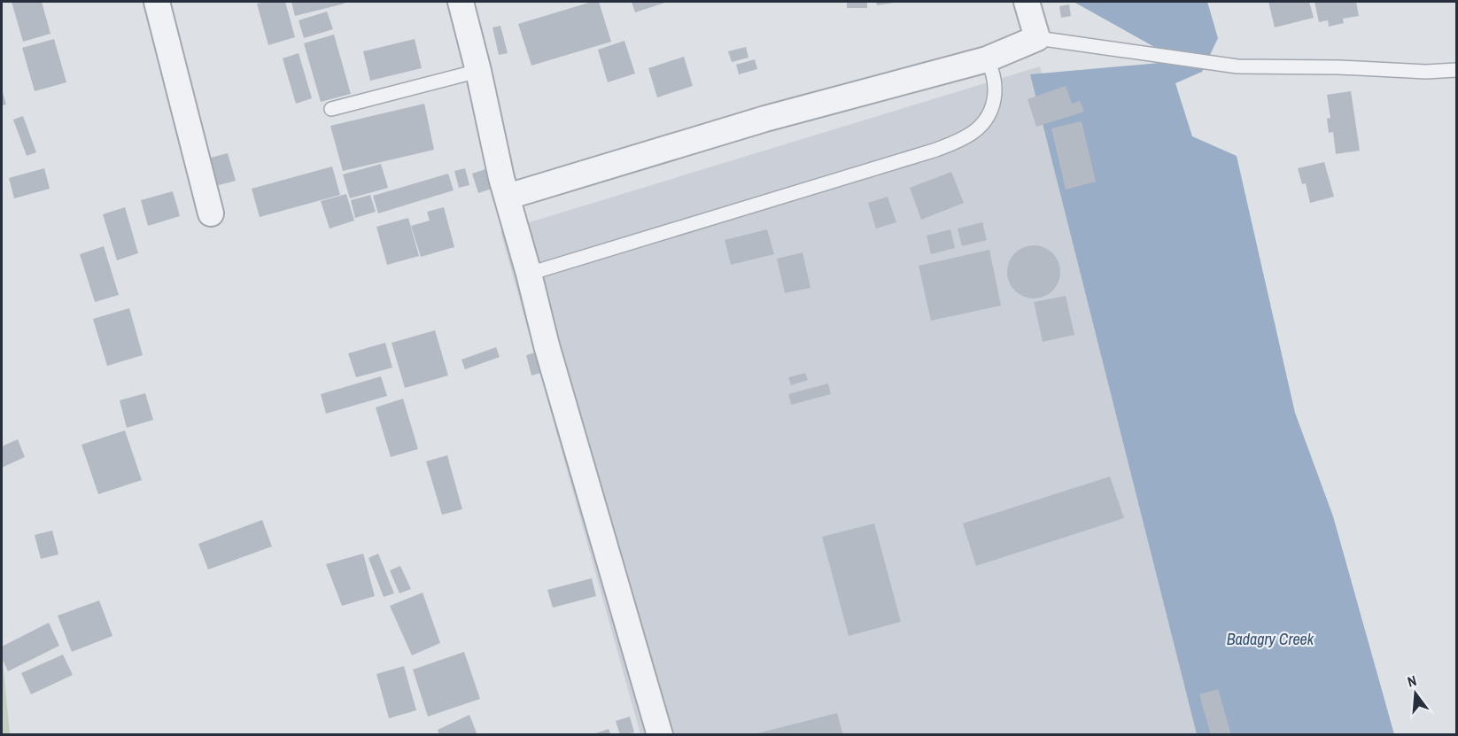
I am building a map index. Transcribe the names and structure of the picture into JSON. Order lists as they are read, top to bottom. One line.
{"water":["Badagry Creek"],"north":"top"}
